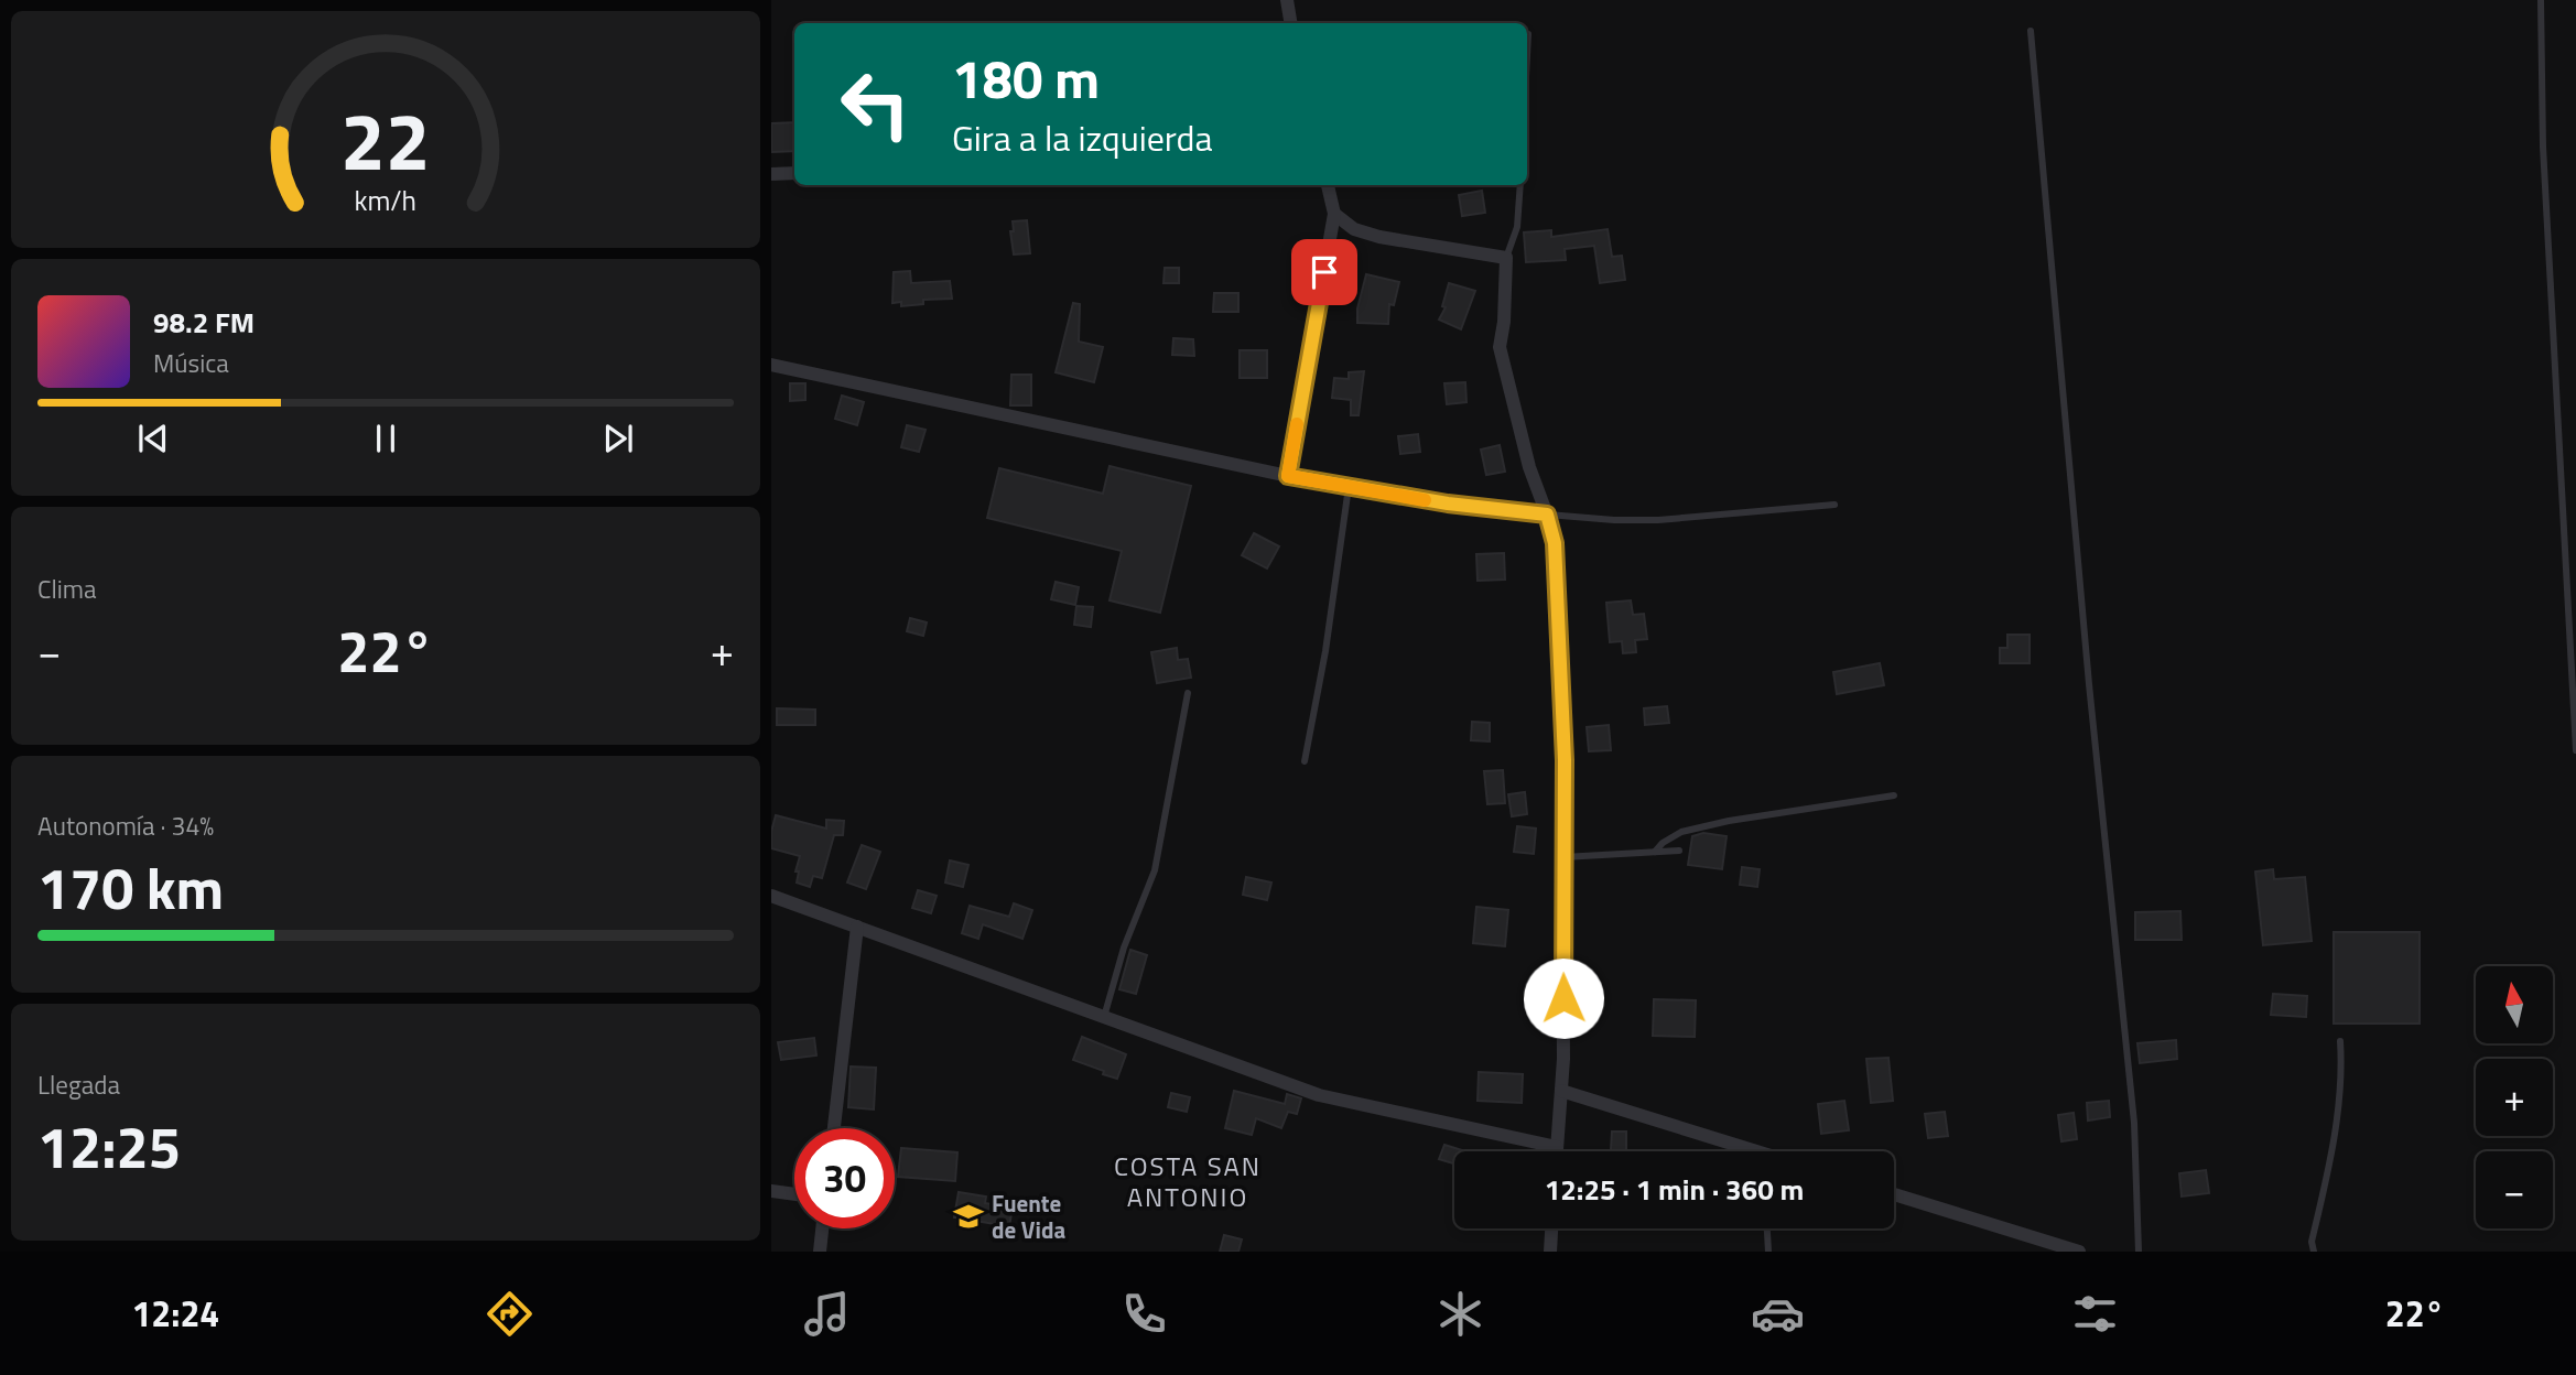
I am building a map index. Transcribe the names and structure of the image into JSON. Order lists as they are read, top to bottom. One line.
{"districts":["COSTA SAN ANTONIO"],"places":{"school or university":["Fuente de Vida"]},"north":"top","page":{"turn":["180 m","Gira a la izquierda"],"song":["98.2 FM","Música"],"tile":["Clima",["Autonomía · 34%","170 km"],["Llegada","12:25"]],"heat":["−","22°","+"],"map_buttons":["+","−"],"limit":"30","trip":"12:25 · 1 min · 360 m","tabs":["12:24","22°"],"gauge":["22","km/h"]}}
